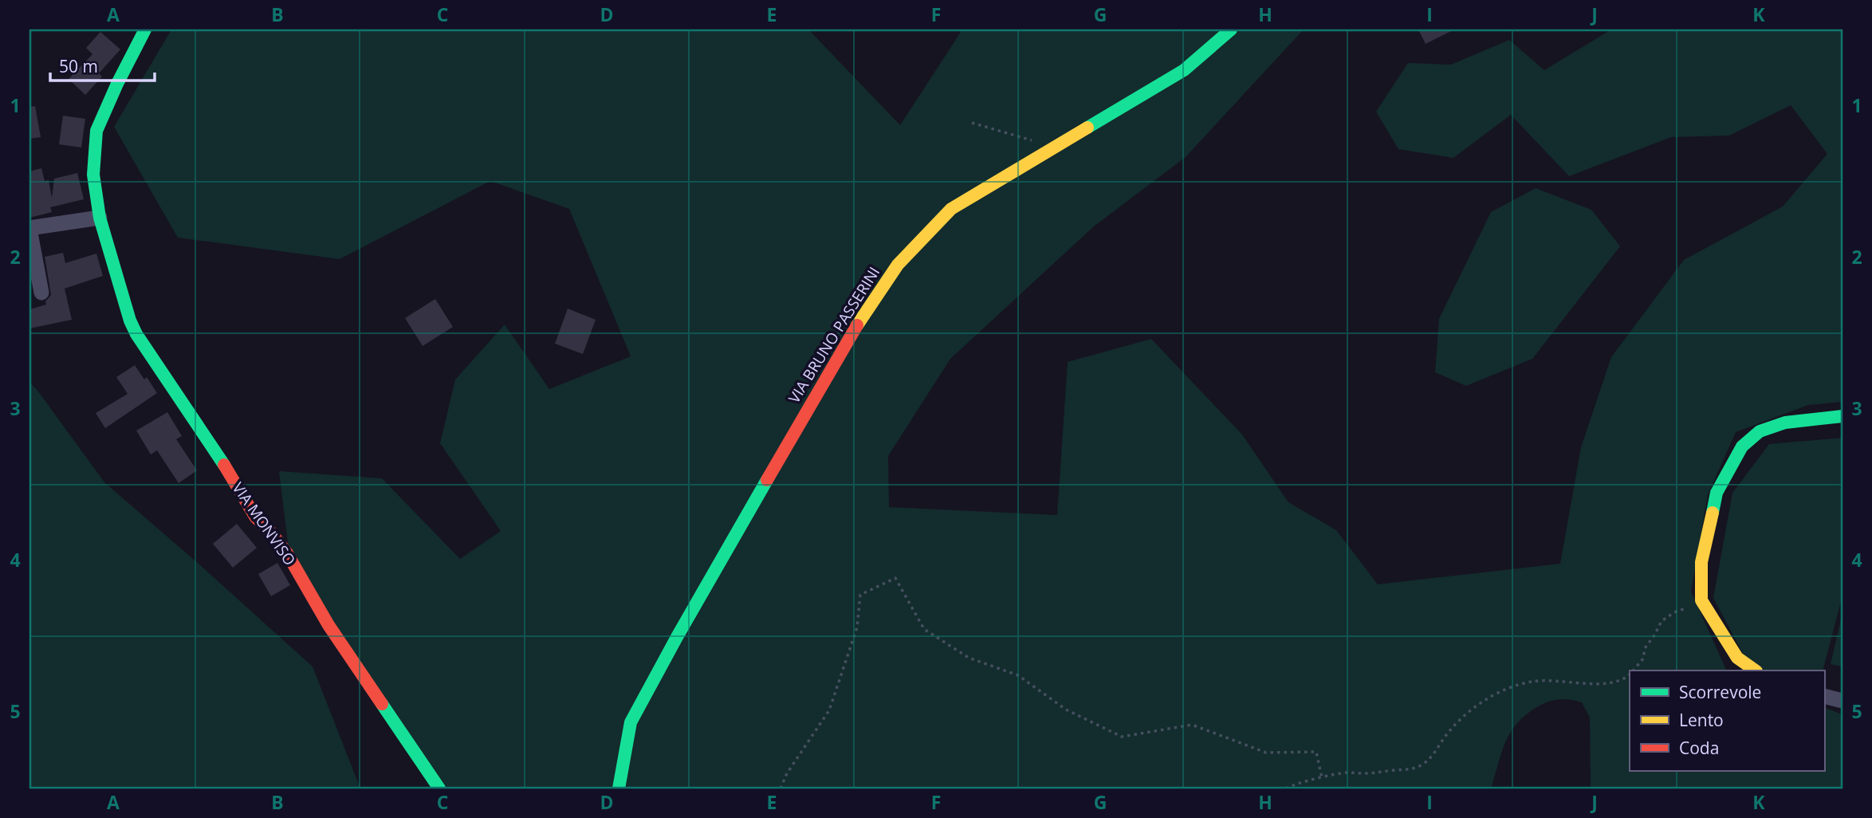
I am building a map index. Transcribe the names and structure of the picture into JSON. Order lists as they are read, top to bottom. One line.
{"streets":{"street":["VIA BRUNO PASSERINI","VIA MONVISO"]},"legend":["Scorrevole","Lento","Coda"],"scale_bar":"50 m","grid":{"columns":["A","B","C","D","E","F","G","H","I","J","K"],"rows":["1","2","3","4","5"]}}
